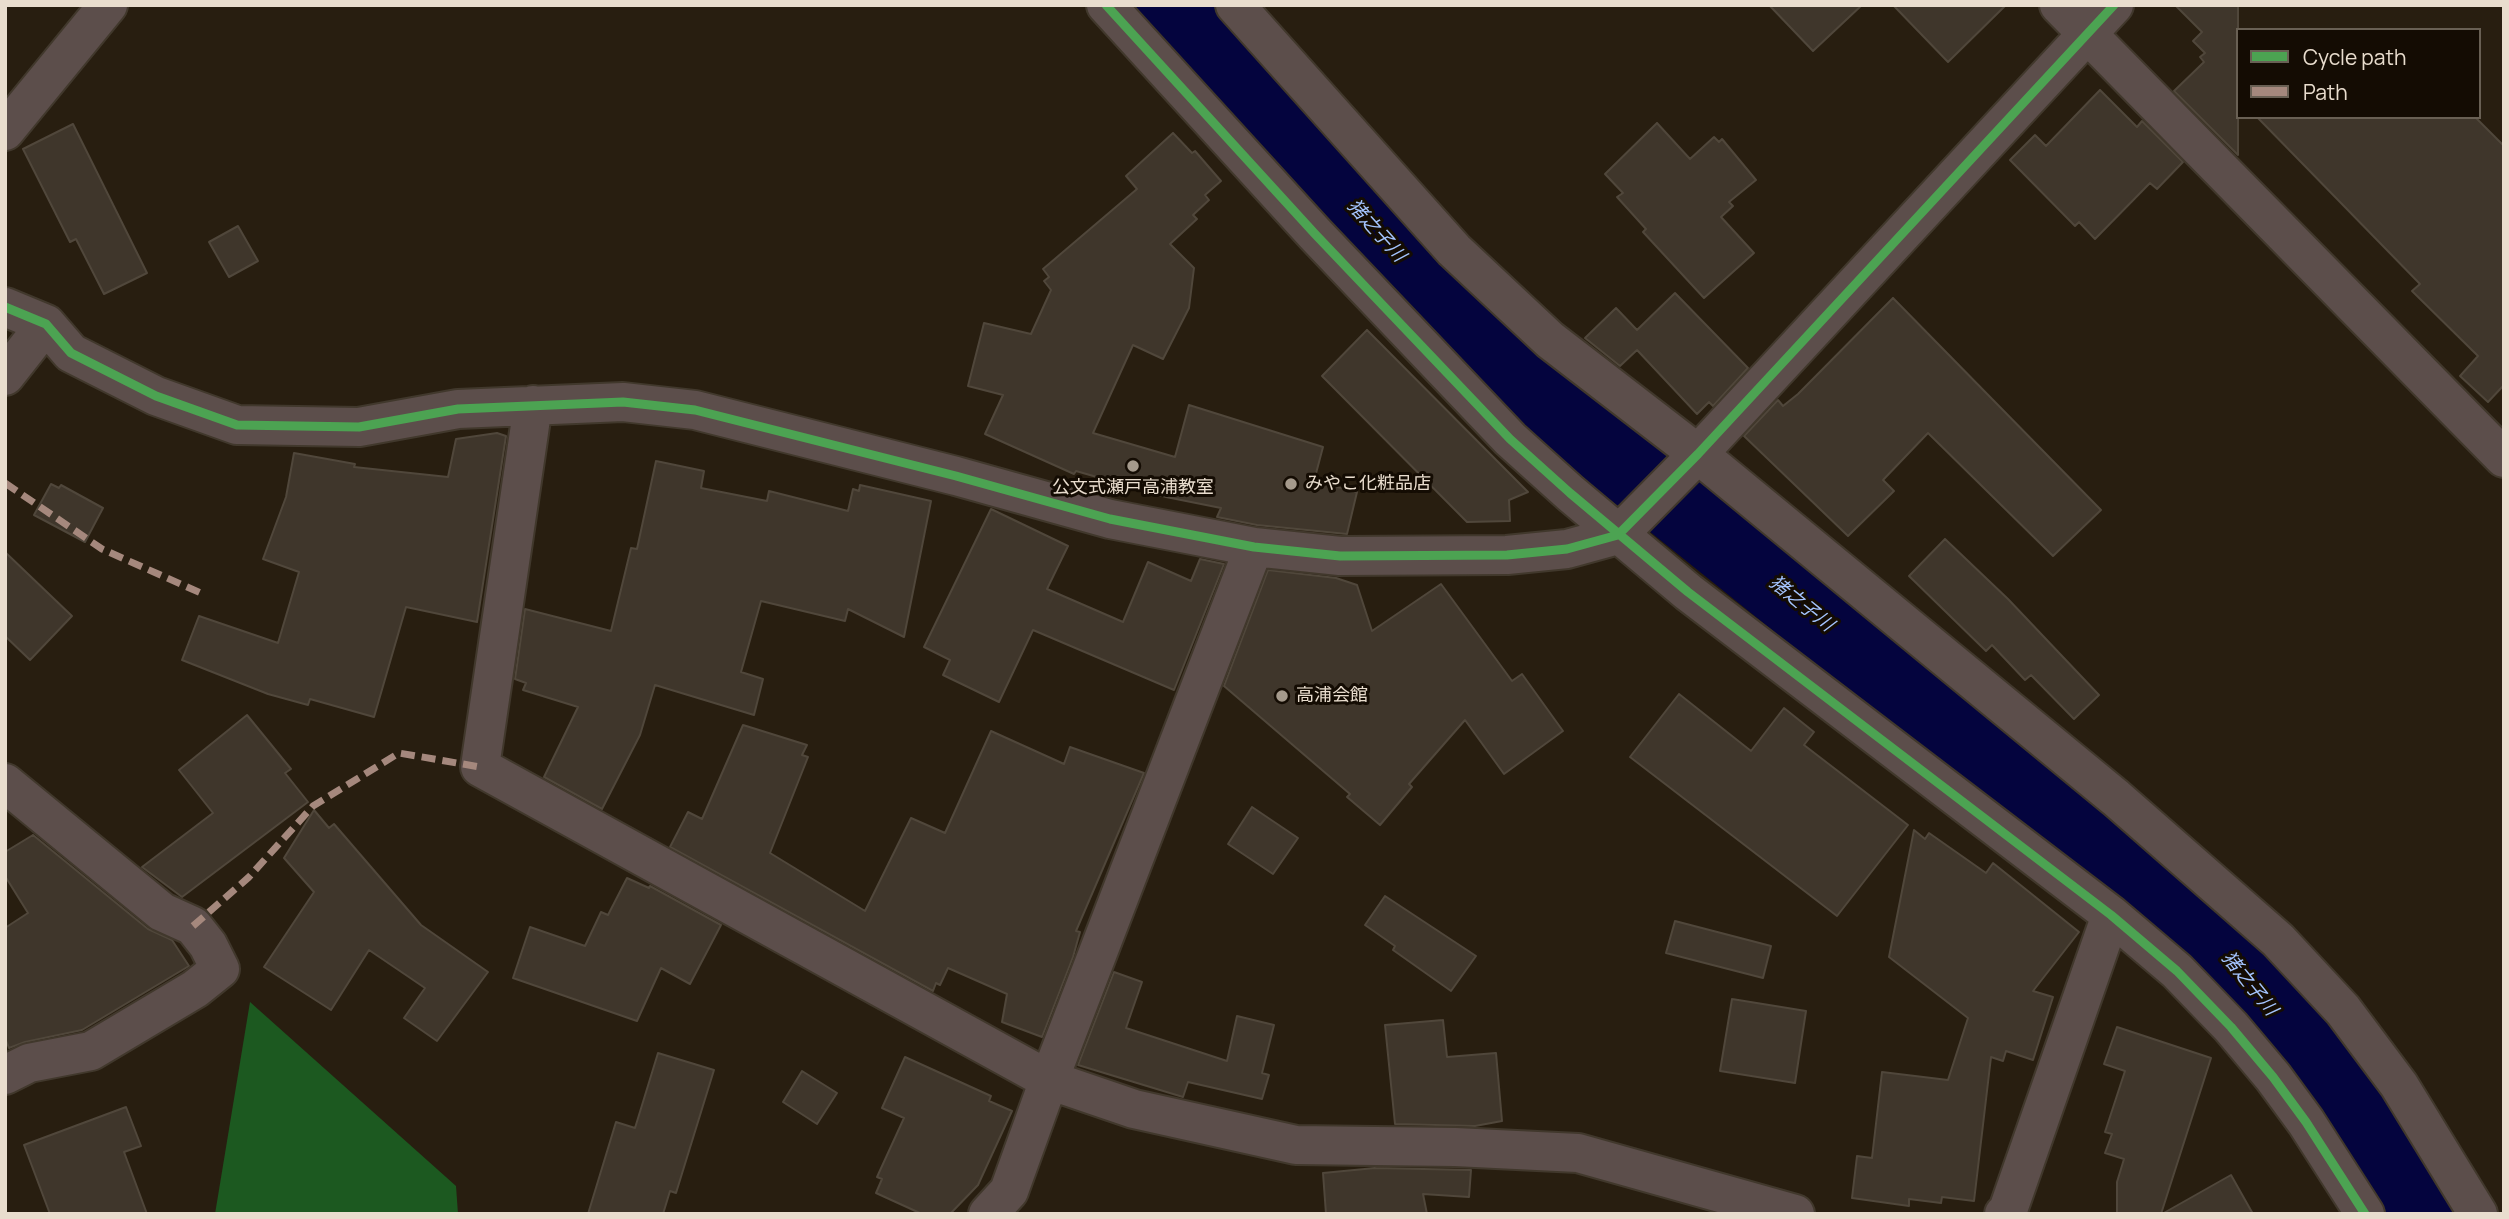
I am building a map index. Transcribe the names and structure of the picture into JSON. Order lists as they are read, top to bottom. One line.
{"water":["猪之子川"],"places":["公文式瀬戸高浦教室","みやこ化粧品店","高浦会館"],"legend":["Cycle path","Path"]}
